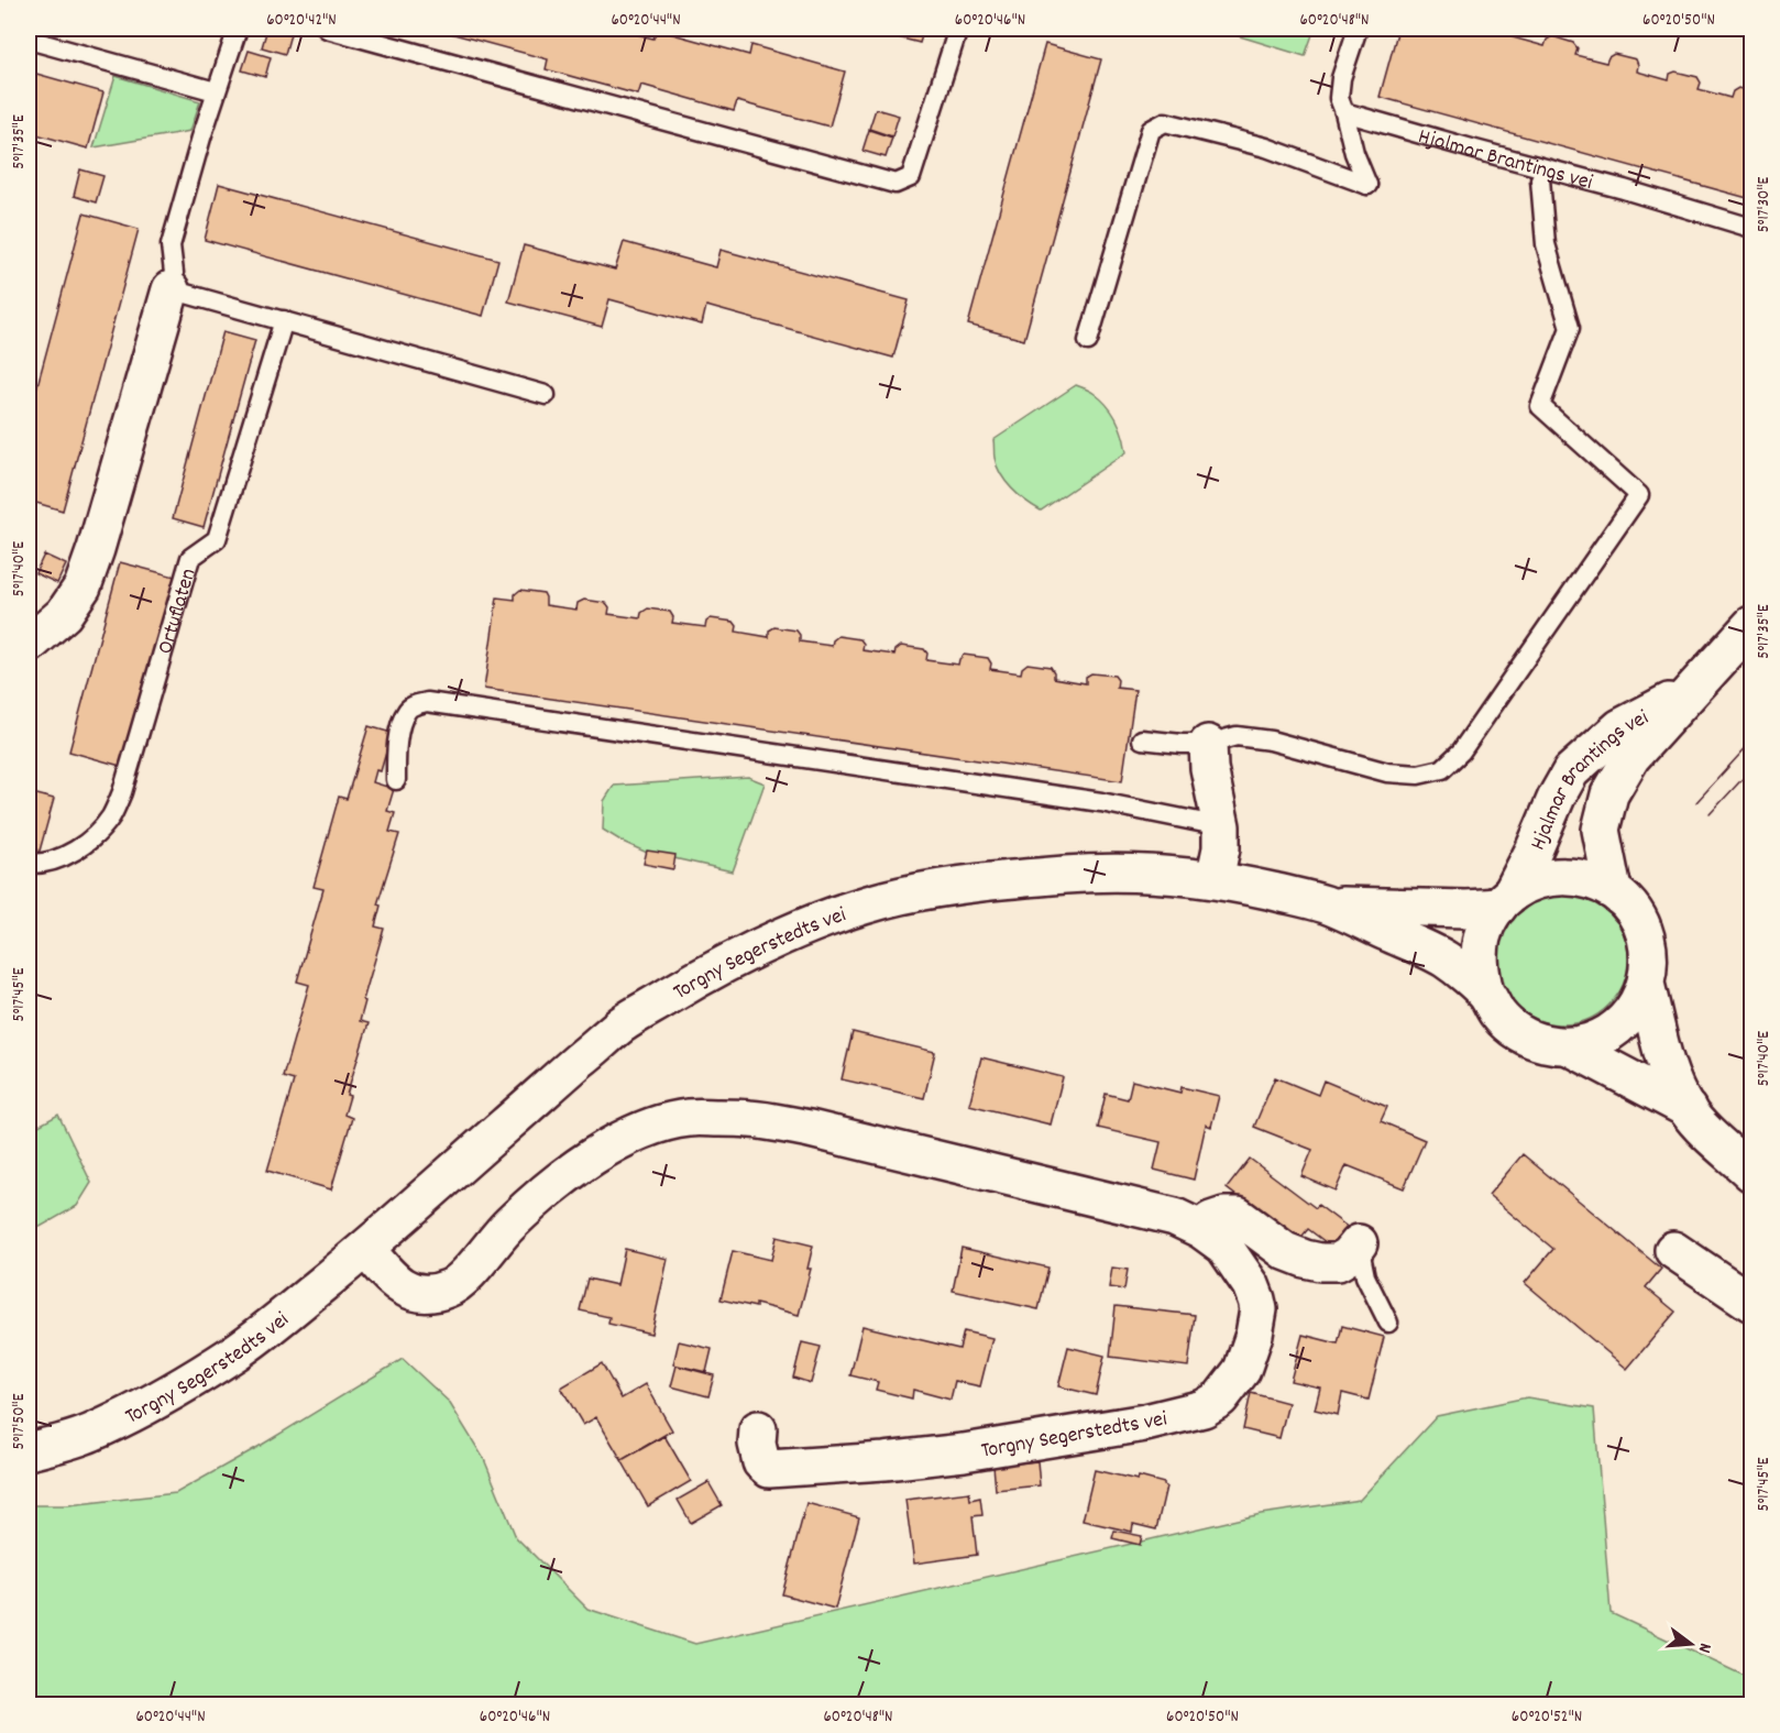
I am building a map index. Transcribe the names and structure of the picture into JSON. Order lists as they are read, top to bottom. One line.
{"streets":{"street":["Hjalmar Brantings vei","Torgny Segerstedts vei"],"lane":["Ortuflaten"]},"north":"right","coordinates":["60°20'42\"N","60°20'44\"N","60°20'46\"N","60°20'48\"N","60°20'50\"N","5°17'35\"E","5°17'30\"E","5°17'40\"E","5°17'45\"E","5°17'50\"E","60°20'52\"N"]}
